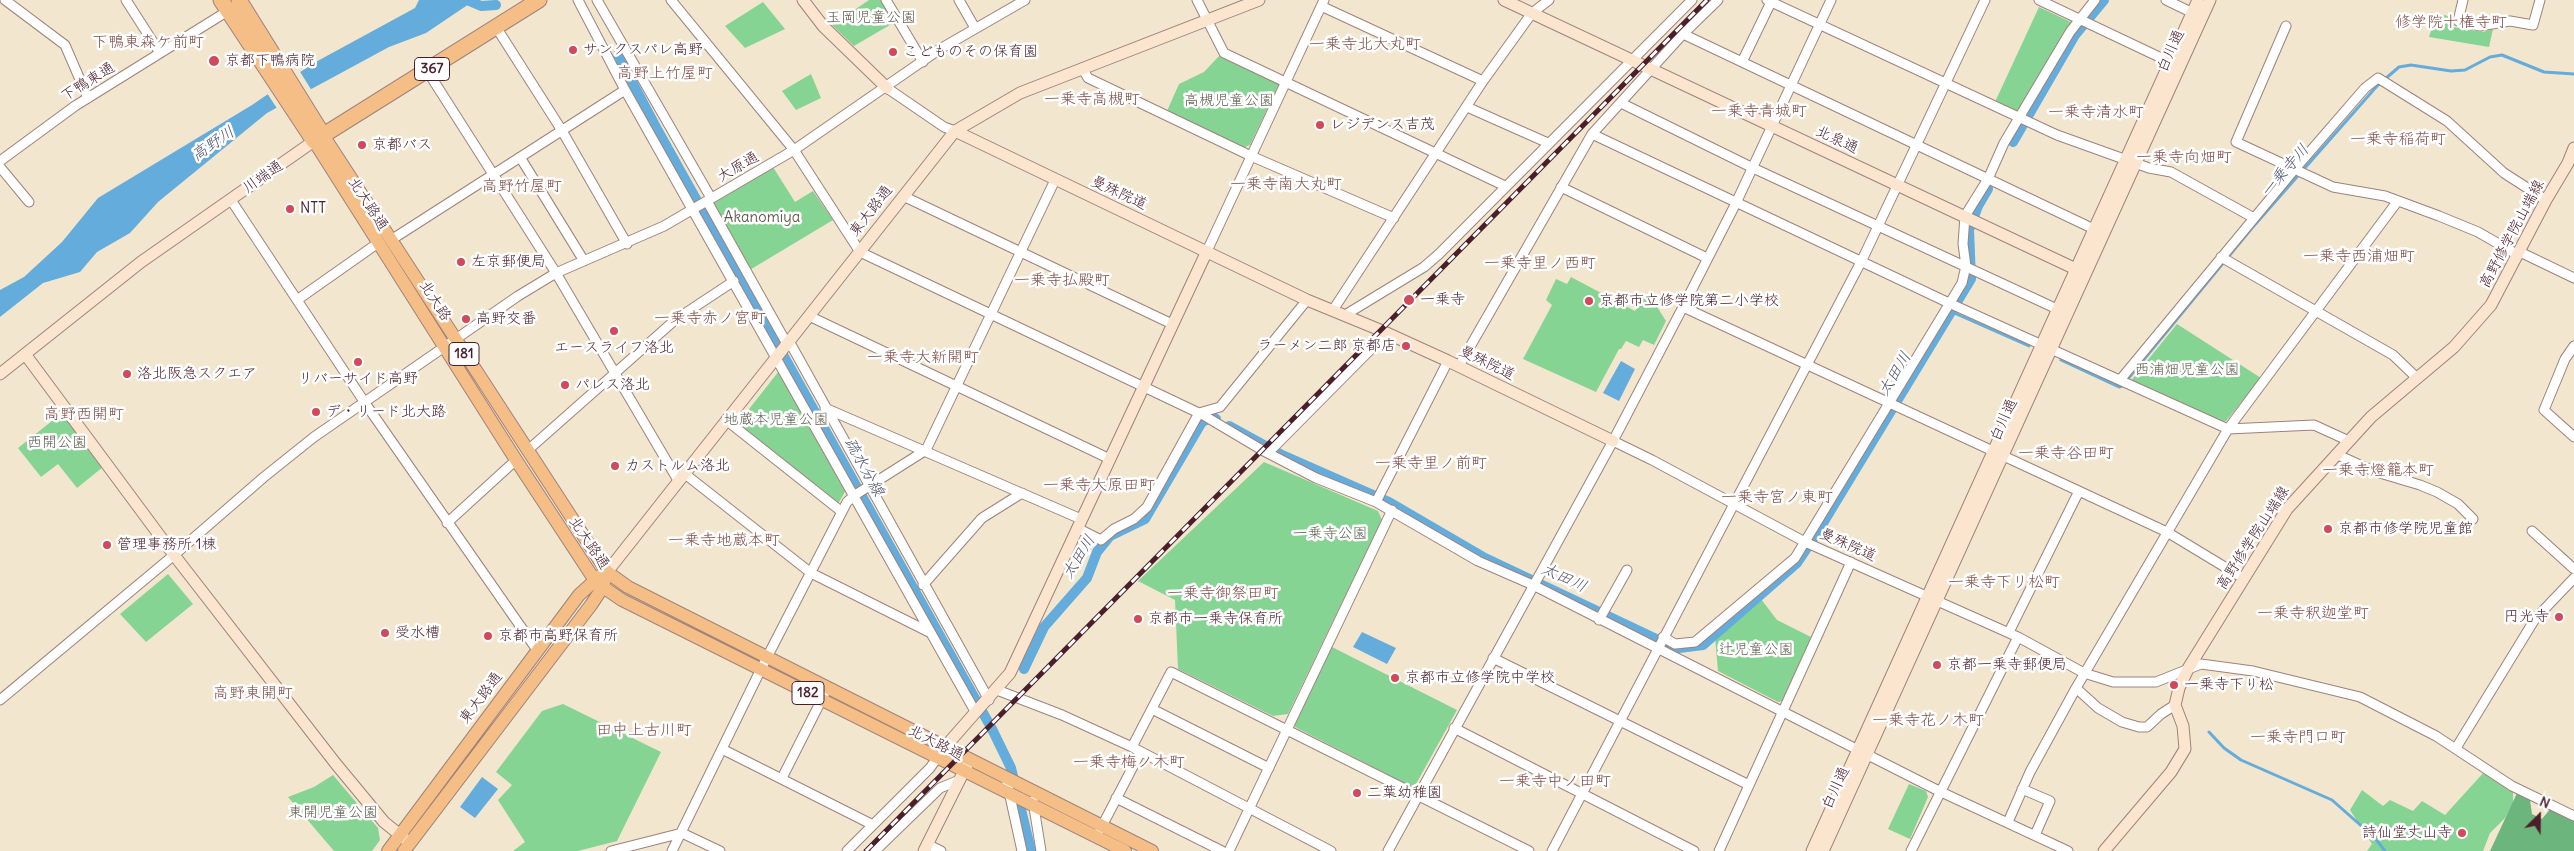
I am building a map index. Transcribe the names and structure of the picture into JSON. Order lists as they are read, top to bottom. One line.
{"streets":{"highway":["367","川端通","北大路通"],"main road":["東大路通","北大路","181","182"],"street":["白川通","下鴨東通","北泉通","大原通","曼殊院道","高野修学院山端線"]},"crossings":[["白川通","北泉通"],["白川通","曼殊院道"],["下鴨東通","北大路通"],["大原通","曼殊院道"],["大原通","北大路通"],["大原通","北大路"],["川端通","北大路通"],["川端通","北大路"],["曼殊院道","東大路通"],["曼殊院道","高野修学院山端線"],["北大路通","東大路通"],["北大路通","北大路"],["東大路通","北大路"]],"districts":["修学院十権寺町","下鴨東森ケ前町","一乗寺北大丸町","高野上竹屋町","一乗寺高槻町","一乗寺青城町","一乗寺清水町","一乗寺稲荷町","一乗寺向畑町","一乗寺南大丸町","高野竹屋町","一乗寺西浦畑町","一乗寺里ノ西町","一乗寺払殿町","一乗寺赤ノ宮町","一乗寺大新開町","高野西開町","一乗寺谷田町","一乗寺里ノ前町","一乗寺燈籠本町","一乗寺大原田町","一乗寺宮ノ東町","一乗寺地蔵本町","一乗寺下リ松町","一乗寺御祭田町","一乗寺釈迦堂町","高野東開町","一乗寺花ノ木町","田中上古川町","一乗寺門口町","一乗寺梅ノ木町","一乗寺中ノ田町"],"water":["高野川","一乗寺川","太田川","疏水分線"],"parks":["玉岡児童公園","高槻児童公園","Akanomiya","西浦畑児童公園","地蔵本児童公園","西開公園","一乗寺公園","辻児童公園","東開児童公園"],"places":["サンクスパレ高野","こどものその保育園","京都下鴨病院","レジデンス吉茂","京都バス","NTT","左京郵便局","一乗寺","京都市立修学院第二小学校","高野交番","エースライフ洛北","ラーメン二郎 京都店","リバーサイド高野","洛北阪急スクエア","パレス洛北","デ・リード北大路","カストルム洛北","京都市修学院児童館","管理事務所 1棟","円光寺","京都市一乗寺保育所","受水槽","京都市高野保育所","京都一乗寺郵便局","京都市立修学院中学校","一乗寺下り松","二葉幼稚園","詩仙堂丈山寺"],"north":"top right"}
